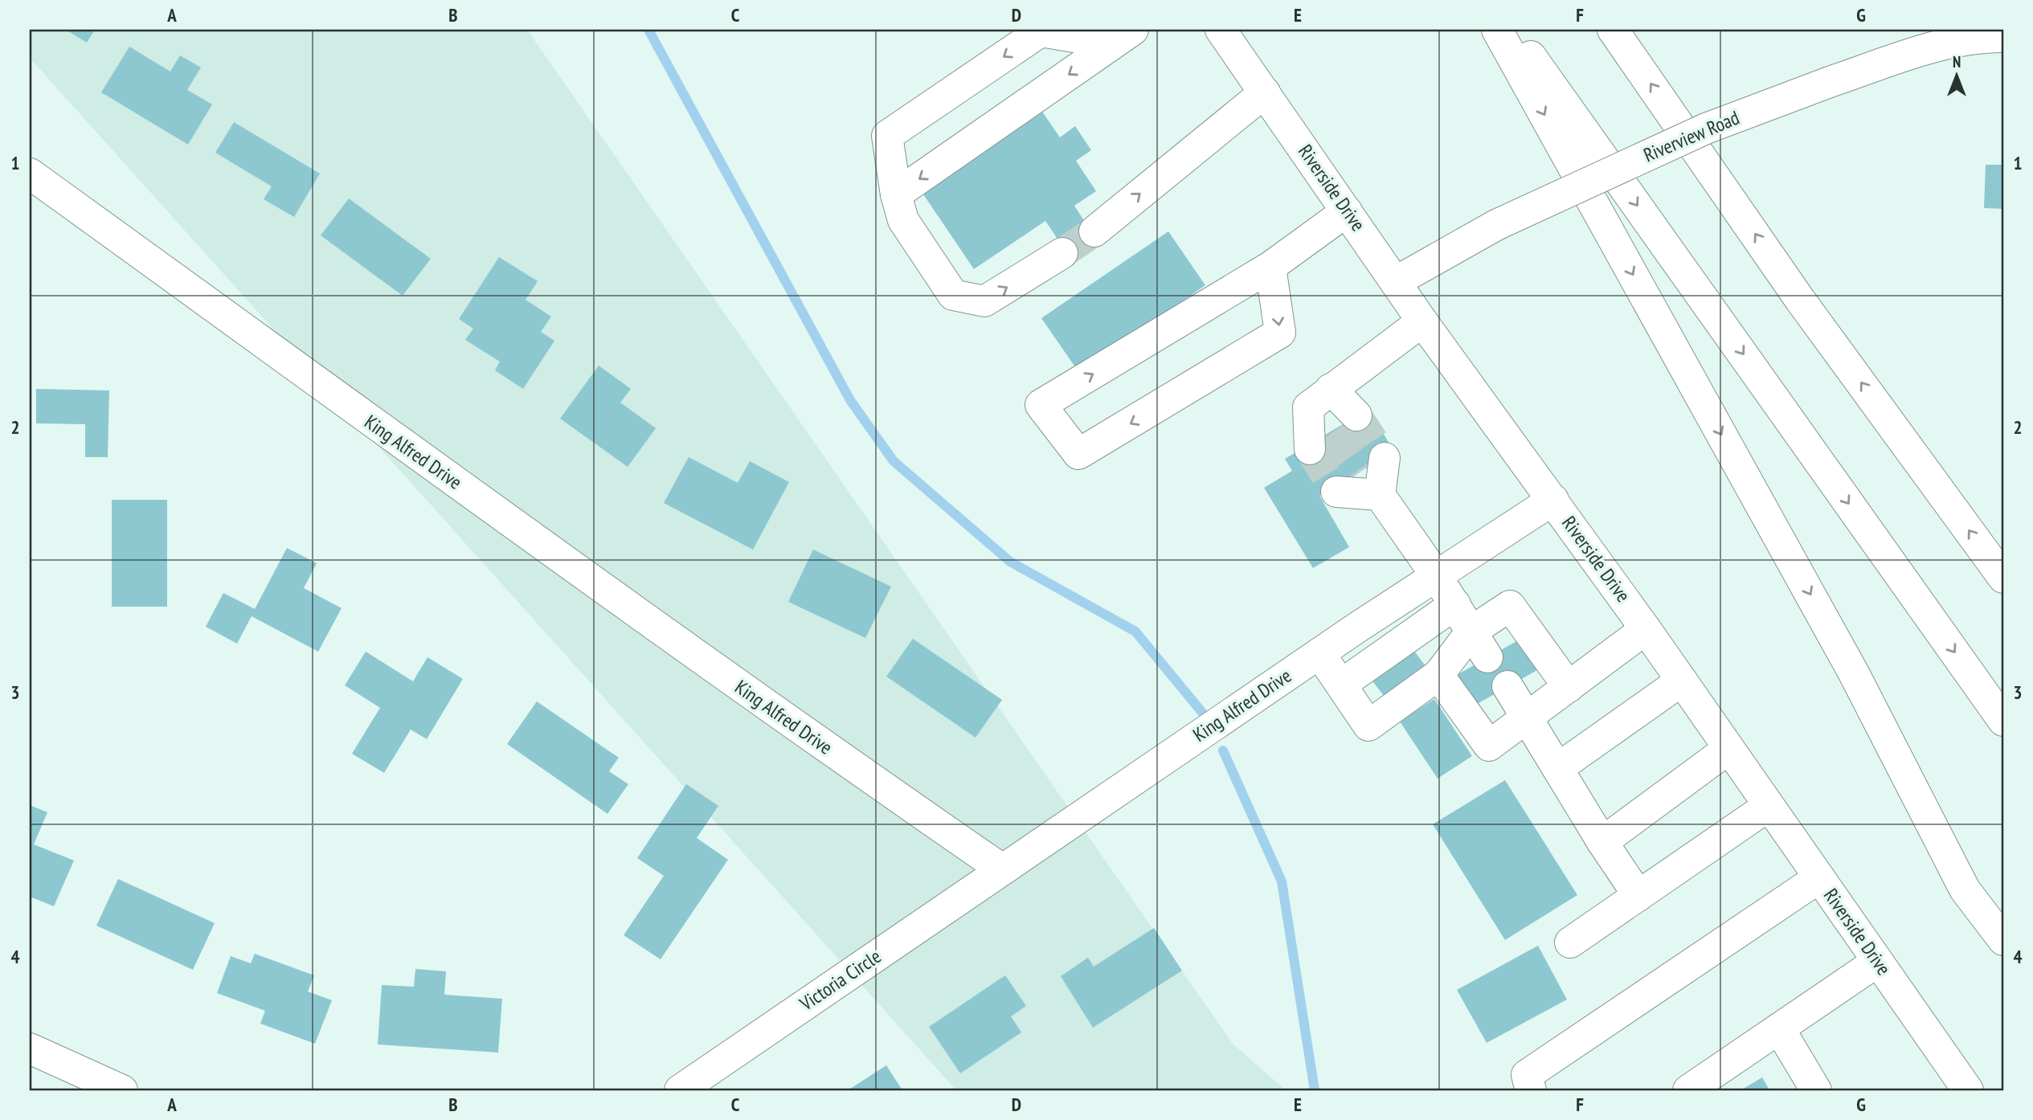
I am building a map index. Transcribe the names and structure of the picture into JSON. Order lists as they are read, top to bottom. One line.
{"streets":{"main road":["Riverview Road","Riverside Drive","King Alfred Drive","Victoria Circle"]},"crossings":[["Riverview Road","Riverside Drive"],["Riverside Drive","King Alfred Drive"],["King Alfred Drive","Victoria Circle"]],"north":"top","grid":{"columns":["A","B","C","D","E","F","G"],"rows":["1","2","3","4"]}}
